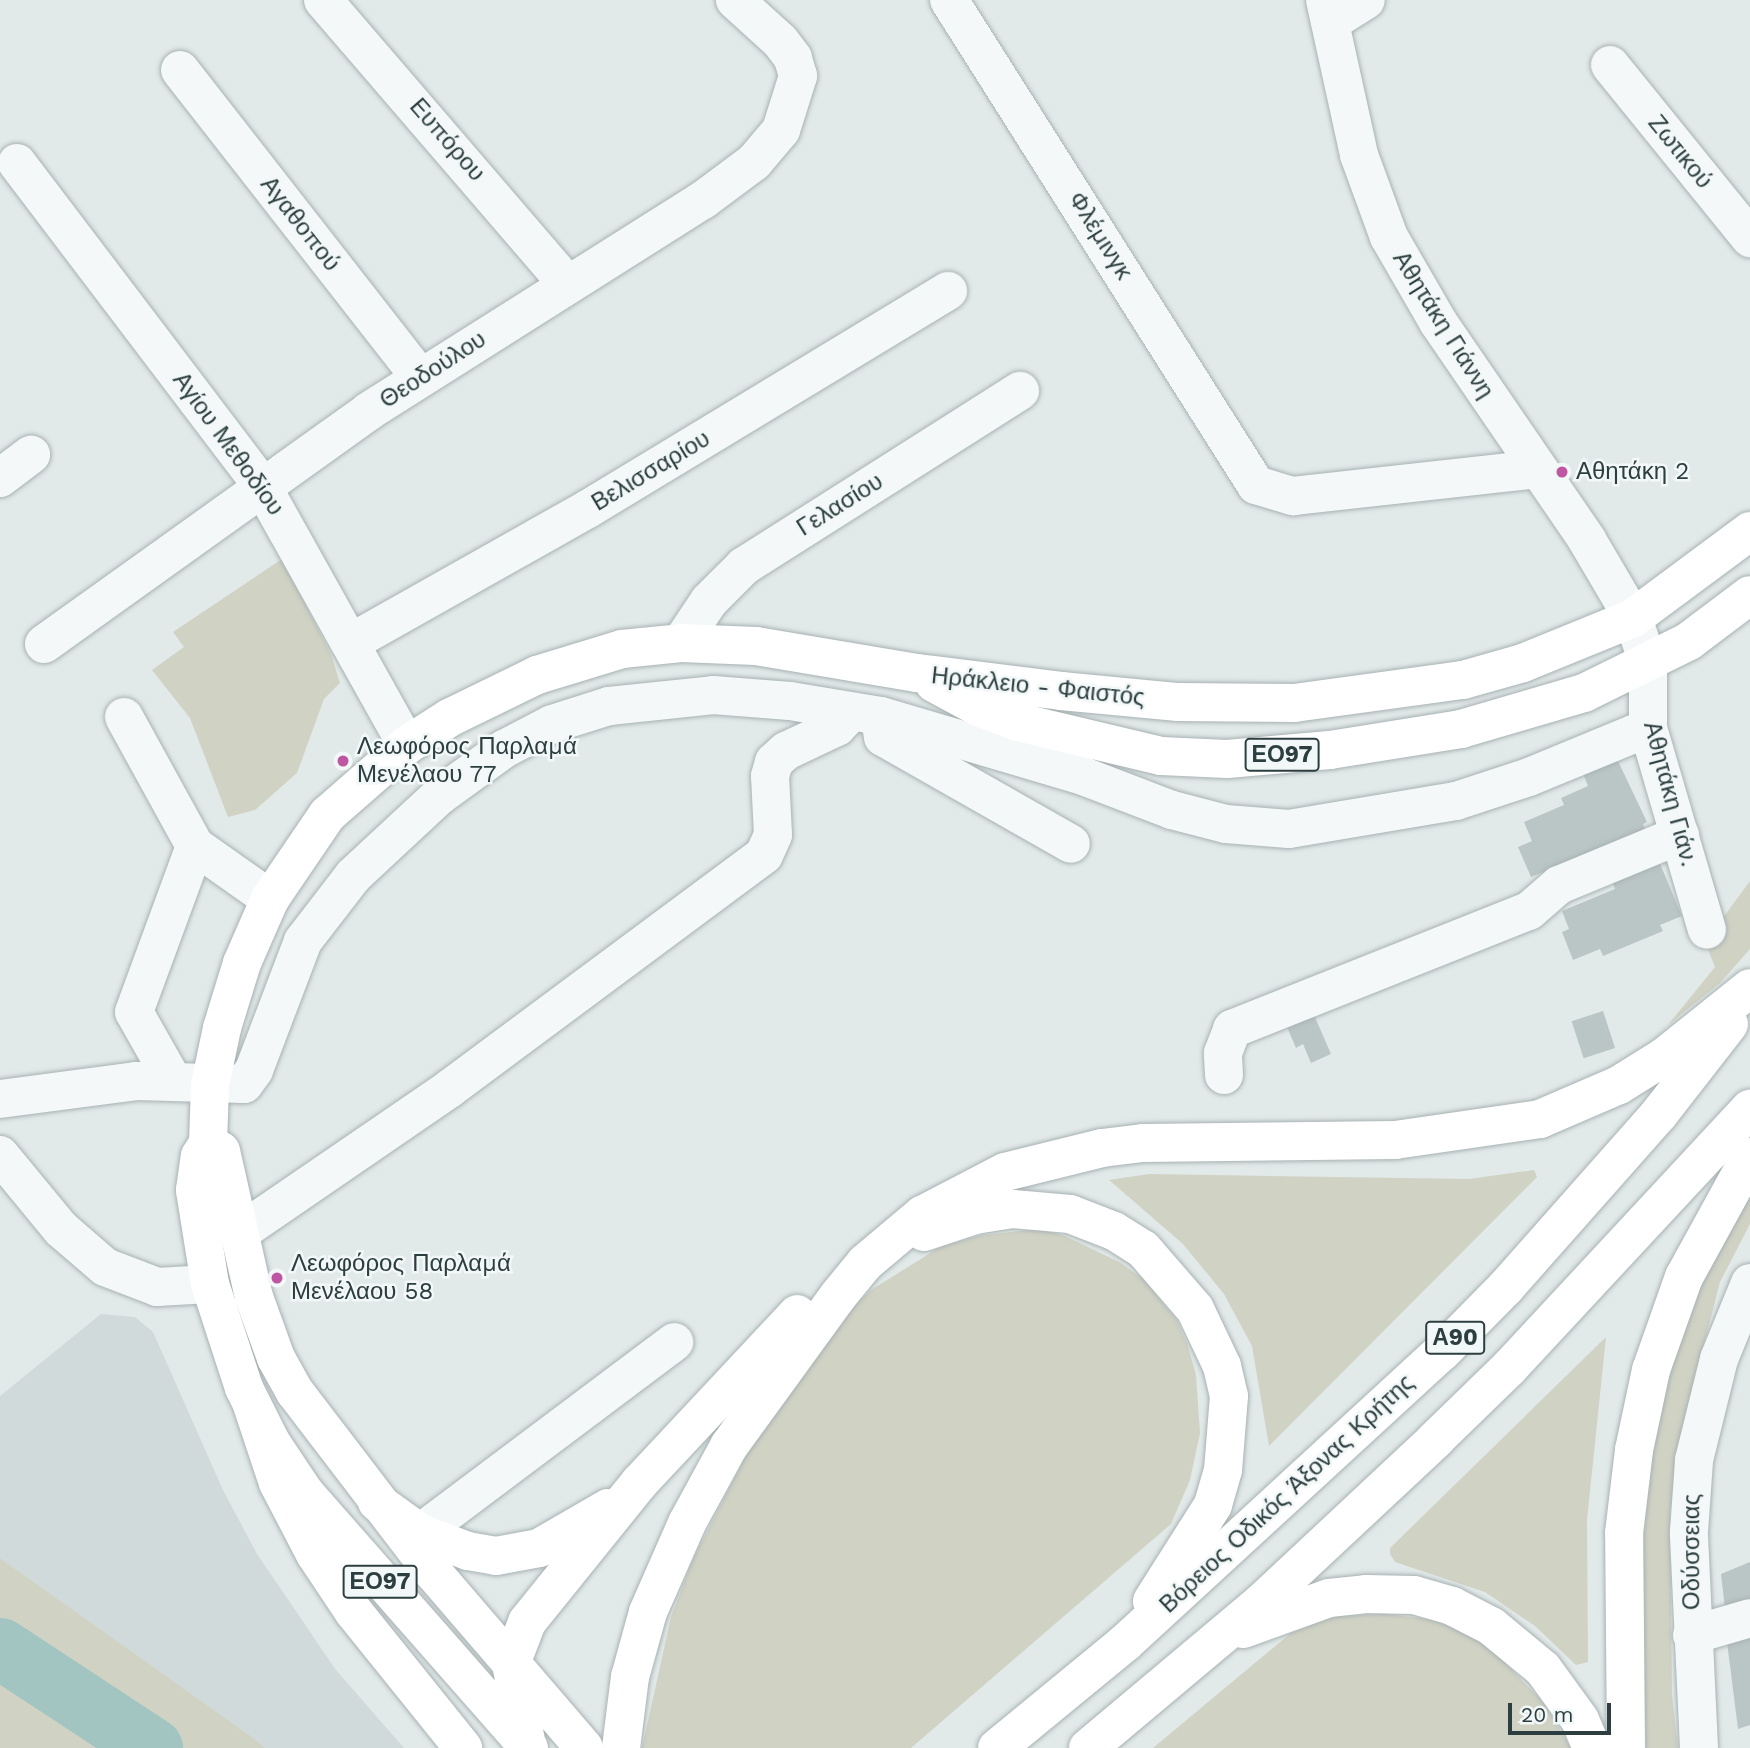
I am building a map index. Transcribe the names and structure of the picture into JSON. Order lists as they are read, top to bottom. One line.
{"streets":{"main road":["Ηράκλειο - Φαιστός","ΕΟ97","Α90","Βόρειος Οδικός Άξονας Κρήτης"],"street":["Ευπόρου","Ζωτικού","Αγαθοπού","Φλέμινγκ","Αθητάκη Γιάννη","Θεοδούλου","Αγίου Μεθοδίου","Βελισσαρίου","Γελασίου","Αθητάκη Γιάν.","Οδύσσειας"]},"crossings":[["Ευπόρου","Θεοδούλου"],["Αγαθοπού","Θεοδούλου"],["Φλέμινγκ","Αθητάκη Γιάννη"],["Αθητάκη Γιάννη","Ηράκλειο - Φαιστός"],["Αθητάκη Γιάννη","Αθητάκη Γιάν."],["Θεοδούλου","Αγίου Μεθοδίου"],["Αγίου Μεθοδίου","Βελισσαρίου"],["Αγίου Μεθοδίου","ΕΟ97"],["Γελασίου","ΕΟ97"],["Ηράκλειο - Φαιστός","ΕΟ97"],["Ηράκλειο - Φαιστός","Αθητάκη Γιάν."]],"places":["Αθητάκη 2","Λεωφόρος Παρλαμά Μενέλαου 77","Λεωφόρος Παρλαμά Μενέλαου 58"],"scale_bar":"20 m"}
